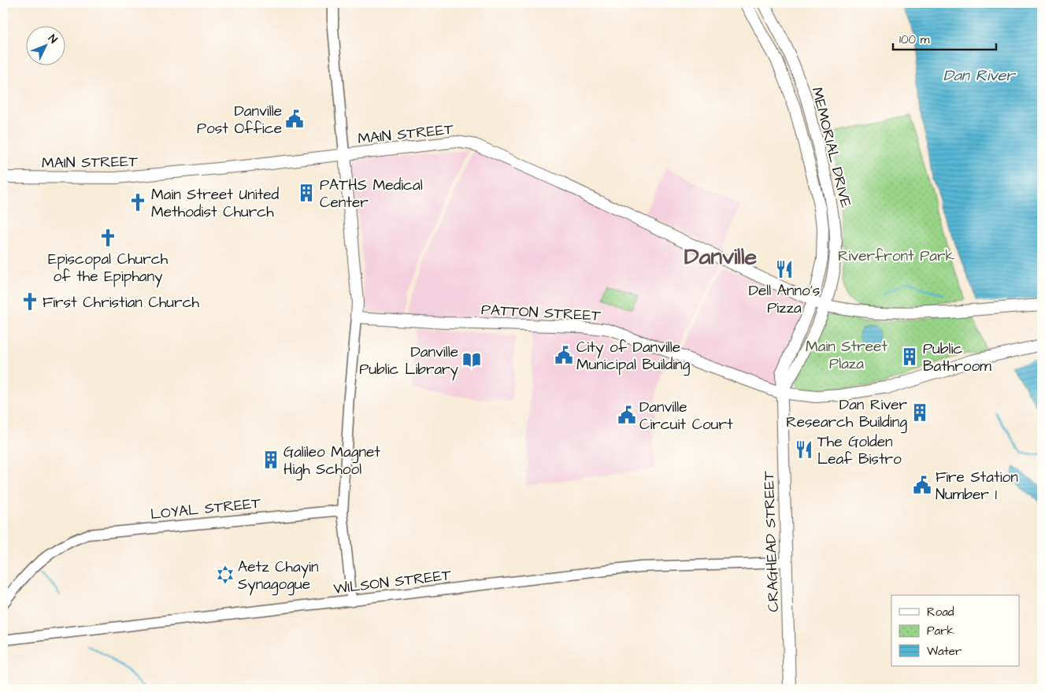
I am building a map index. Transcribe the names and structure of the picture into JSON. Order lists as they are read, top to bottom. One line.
{"streets":{"main road":["MAIN STREET","MEMORIAL DRIVE","PATTON STREET","CRAGHEAD STREET"],"street":["LOYAL STREET","WILSON STREET"]},"crossings":[["MAIN STREET","MEMORIAL DRIVE"],["MAIN STREET","CRAGHEAD STREET"],["MEMORIAL DRIVE","CRAGHEAD STREET"],["PATTON STREET","CRAGHEAD STREET"],["CRAGHEAD STREET","WILSON STREET"]],"districts":["Danville"],"water":["Dan River"],"parks":["Riverfront Park","Main Street Plaza"],"places":{"public building":["Danville Post Office","City of Danville Municipal Building","Danville Circuit Court","Fire Station Number 1"],"building":["PATHS Medical Center","Public Bathroom","Dan River Research Building","Galileo Magnet High School"],"church":["Main Street United Methodist Church","Episcopal Church of the Epiphany","First Christian Church"],"restaurant":["Dell Anno's Pizza","The Golden Leaf Bistro"],"library":["Danville Public Library"],"synagogue":["Aetz Chayin Synagogue"]},"legend":["Road","Park","Water"],"scale_bar":"100 m","north":"top right"}
